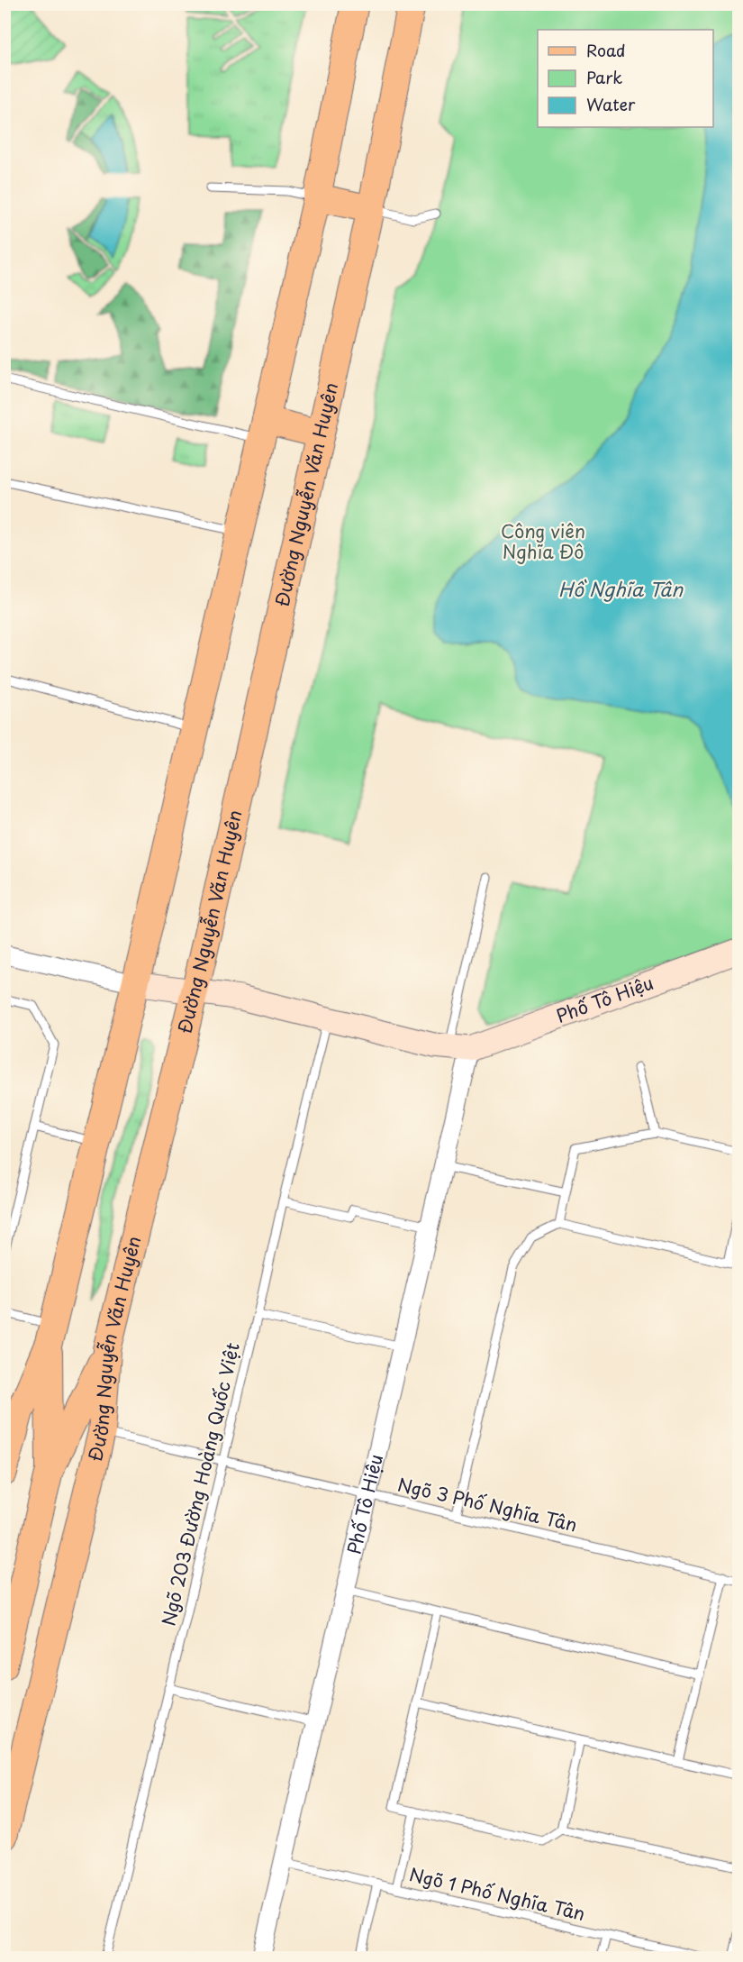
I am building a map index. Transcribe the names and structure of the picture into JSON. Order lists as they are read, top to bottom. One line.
{"streets":{"main road":["Đường Nguyễn Văn Huyên"],"street":["Phố Tô Hiệu"],"lane":["Ngõ 203 Đường Hoàng Quốc Việt","Ngõ 3 Phố Nghĩa Tân","Ngõ 1 Phố Nghĩa Tân"]},"crossings":[["Đường Nguyễn Văn Huyên","Ngõ 3 Phố Nghĩa Tân"],["Phố Tô Hiệu","Ngõ 3 Phố Nghĩa Tân"],["Phố Tô Hiệu","Ngõ 1 Phố Nghĩa Tân"],["Ngõ 203 Đường Hoàng Quốc Việt","Ngõ 3 Phố Nghĩa Tân"]],"water":["Hồ Nghĩa Tân"],"parks":["Công viên Nghĩa Đô"],"legend":["Road","Park","Water"]}
